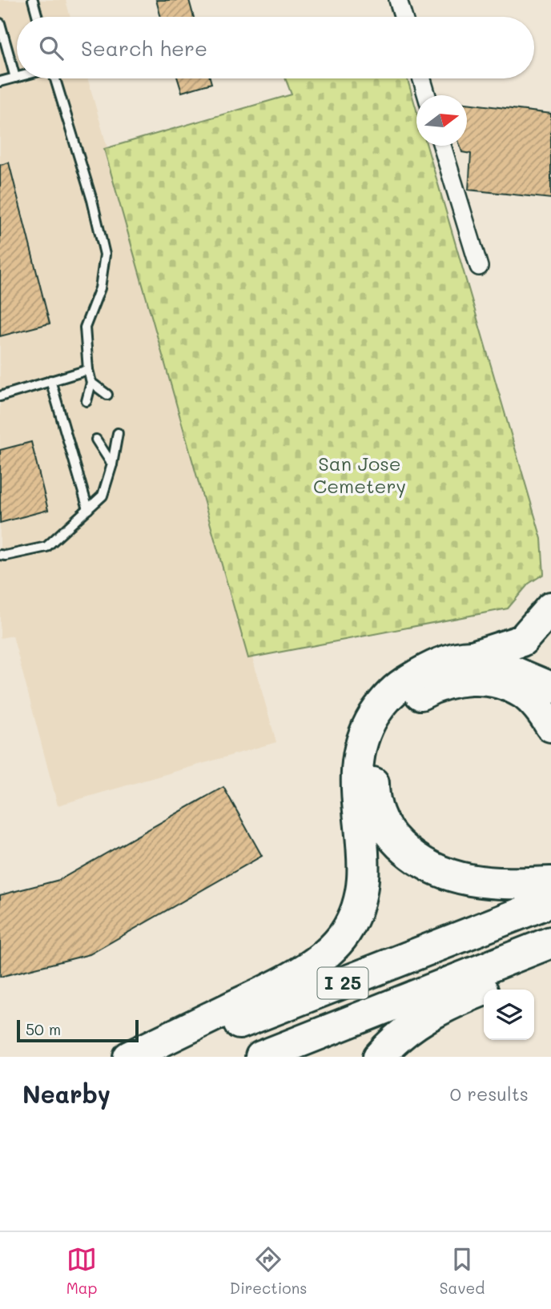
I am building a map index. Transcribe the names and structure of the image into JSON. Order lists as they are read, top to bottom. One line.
{"streets":{"highway":["I 25"]},"parks":["San Jose Cemetery"],"scale_bar":"50 m","north":"right","page":{"search":"Search here","scale":"50 m","heading":["Nearby","0 results"],"nav":["Map","Directions","Saved"]}}
